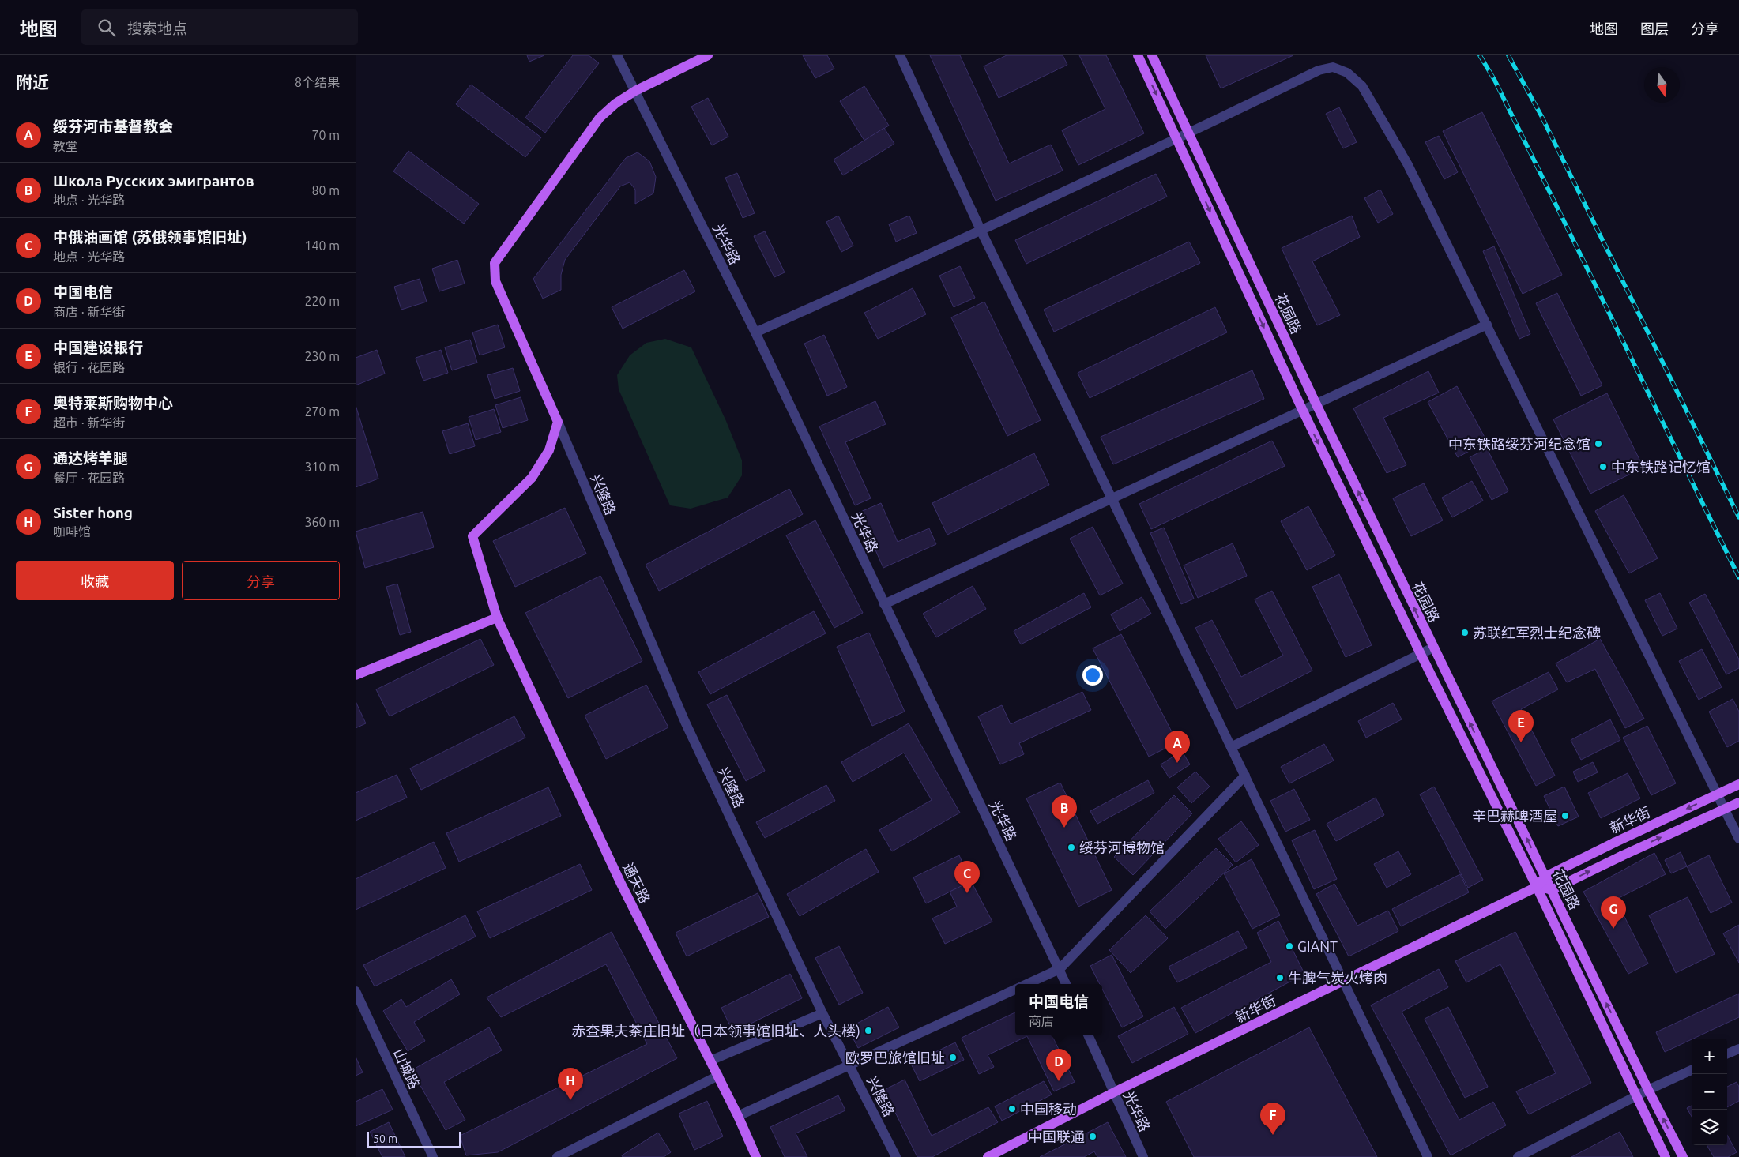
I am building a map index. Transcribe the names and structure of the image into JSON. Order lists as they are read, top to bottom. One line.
{"streets":{"main road":["花园路","新华街","通天路"],"street":["光华路","兴隆路","山城路"]},"crossings":[["光华路","新华街"],["花园路","新华街"],["兴隆路","通天路"]],"places":["中东铁路绥芬河纪念馆","中东铁路记忆馆","苏联红军烈士纪念碑","辛巴赫啤酒屋","绥芬河博物馆","GIANT","牛脾气炭火烤肉","赤查果夫茶庄旧址（日本领事馆旧址、人头楼)","欧罗巴旅馆旧址","中国移动","中国联通"],"scale_bar":"50 m","north":"bottom","page":{"header":"地图","search":"搜索地点","nav":["地图","图层","分享"],"heading":["附近","8个结果"],"list":[{"mark":"A","name":"绥芬河市基督教会","note":"教堂","value":"70 m"},{"mark":"B","name":"Школа Русских эмигрантов","note":"地点 · 光华路","value":"80 m"},{"mark":"C","name":"中俄油画馆 (苏俄领事馆旧址)","note":"地点 · 光华路","value":"140 m"},{"mark":"D","name":"中国电信","note":"商店 · 新华街","value":"220 m"},{"mark":"E","name":"中国建设银行","note":"银行 · 花园路","value":"230 m"},{"mark":"F","name":"奥特莱斯购物中心","note":"超市 · 新华街","value":"270 m"},{"mark":"G","name":"通达烤羊腿","note":"餐厅 · 花园路","value":"310 m"},{"mark":"H","name":"Sister hong","note":"咖啡馆","value":"360 m"}],"buttons":["收藏","分享"],"pins":["E","A","B","C","G","D","H","F"],"popup":["中国电信","商店"],"map_buttons":["+","−"],"scale":"50 m"}}
